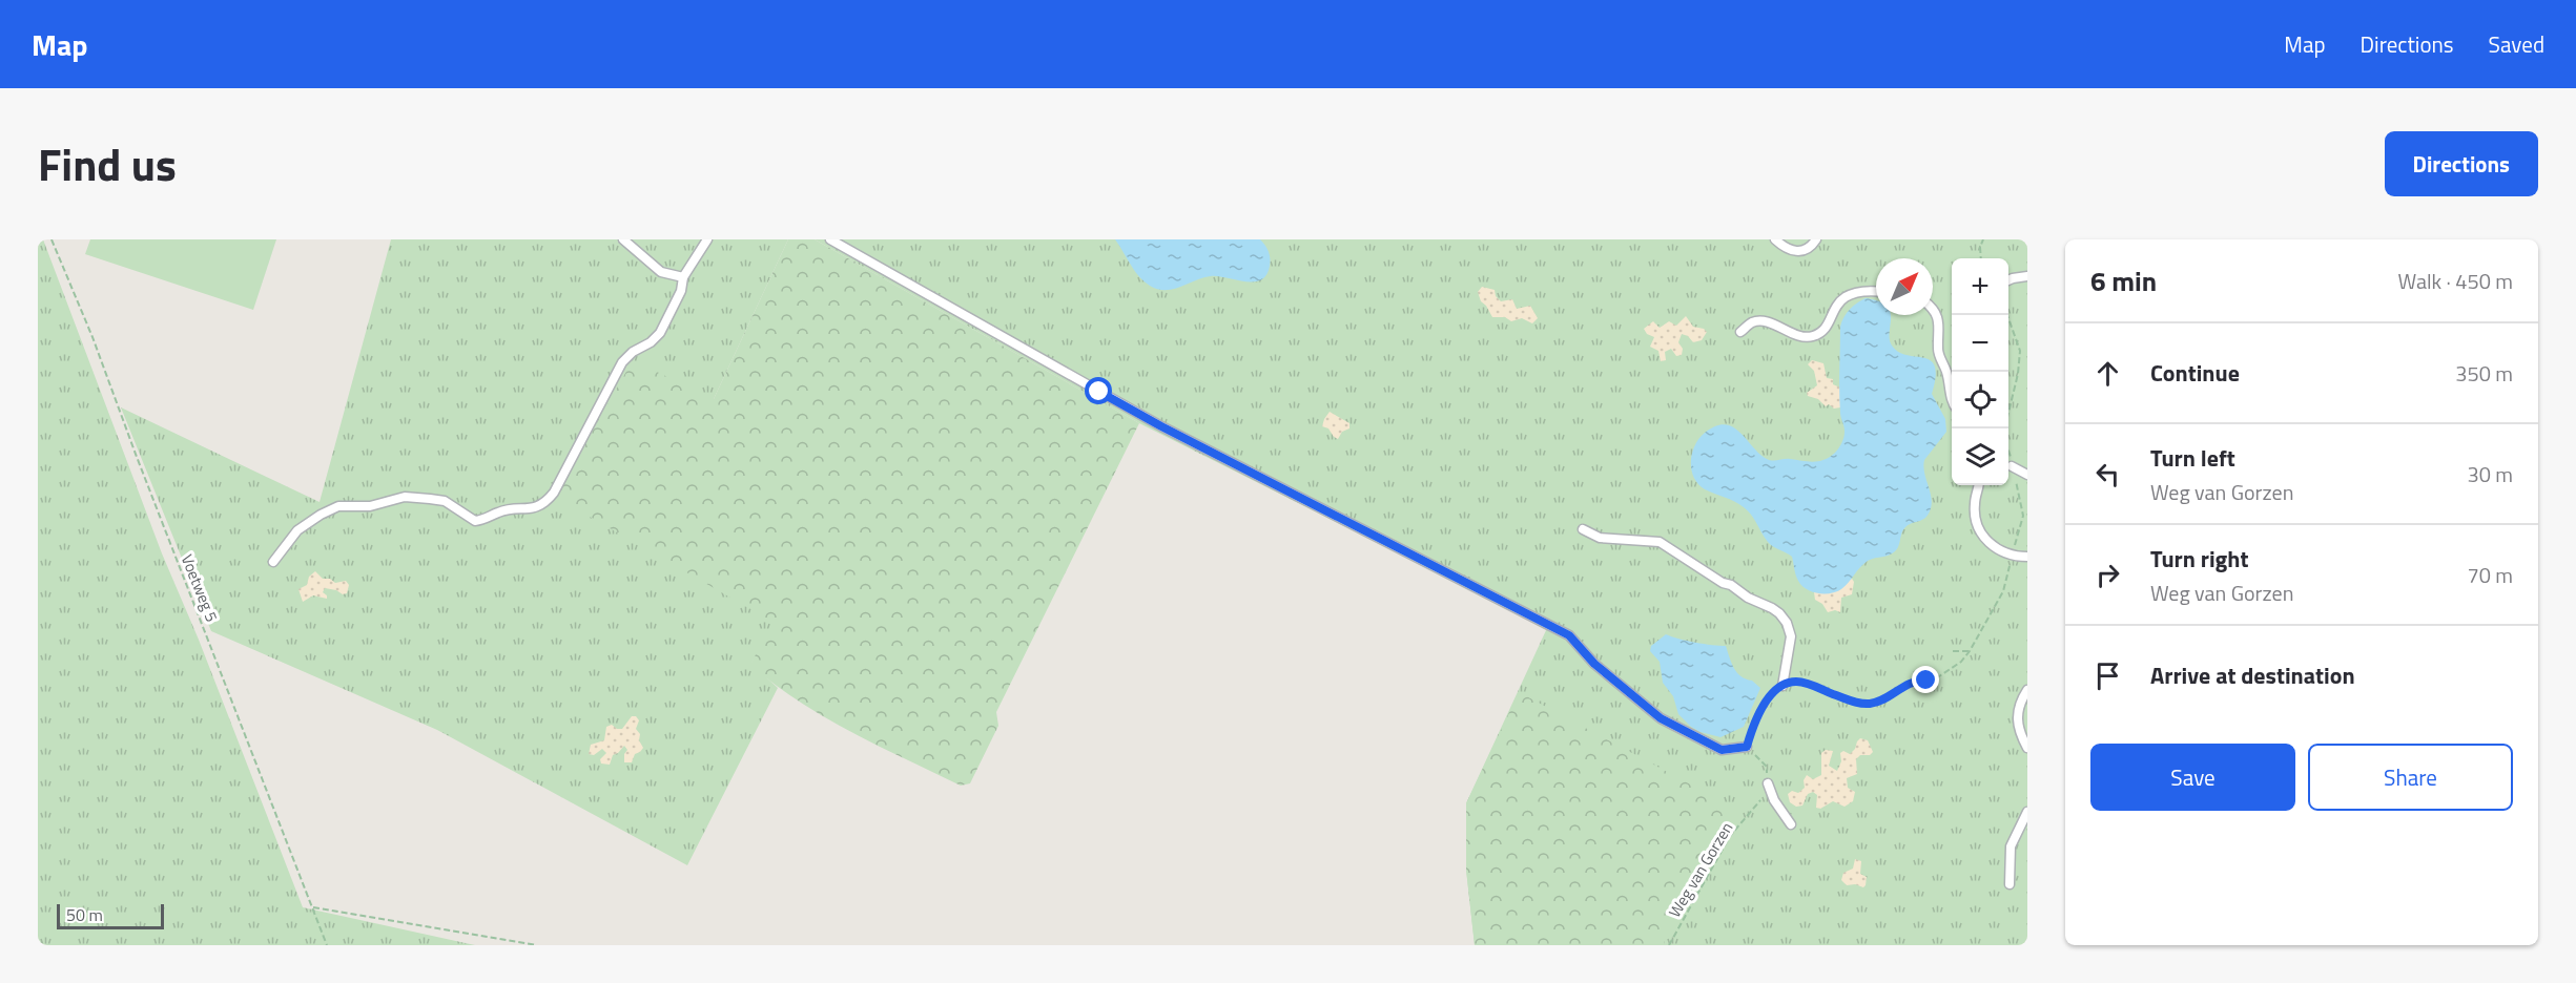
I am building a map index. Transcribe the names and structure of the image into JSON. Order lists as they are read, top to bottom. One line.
{"streets":{"path":["Voetweg 5","Weg van Gorzen"]},"scale_bar":"50 m","north":"top right","page":{"header":"Map","nav":["Map","Directions","Saved"],"title":"Find us","buttons":["Directions",["Save","Share"]],"heading":["6 min","Walk · 450 m"],"map_buttons":["+","−"],"list":[["Continue","350 m"],["Turn left","Weg van Gorzen","30 m"],["Turn right","Weg van Gorzen","70 m"],"Arrive at destination"],"scale":"50 m"}}
